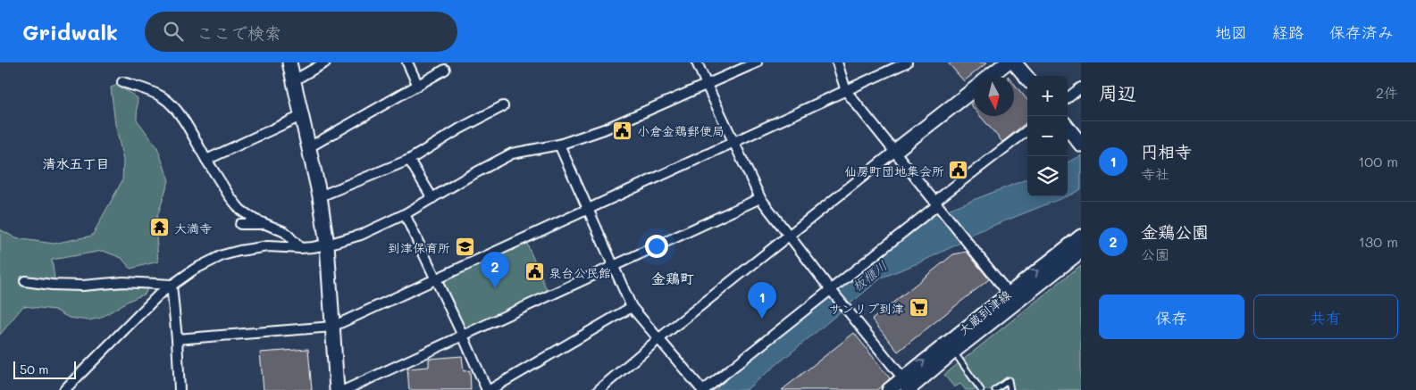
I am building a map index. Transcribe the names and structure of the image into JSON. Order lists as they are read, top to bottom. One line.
{"streets":{"street":["大蔵到津線"]},"districts":["清水五丁目","金鶏町"],"water":["板櫃川"],"places":{"public building":["小倉金鶏郵便局","仙房町団地集会所","泉台公民館"],"temple":["大満寺"],"school or university":["到津保育所"],"supermarket":["サンリプ到津"]},"scale_bar":"50 m","north":"bottom","page":{"header":"Gridwalk","search":"ここで検索","nav":["地図","経路","保存済み"],"heading":["周辺","2件"],"map_buttons":["+","−"],"list":[{"mark":"1","name":"円相寺","note":"寺社","value":"100 m"},{"mark":"2","name":"金鶏公園","note":"公園","value":"130 m"}],"pins":["2","1"],"buttons":["保存","共有"],"scale":"50 m"}}
